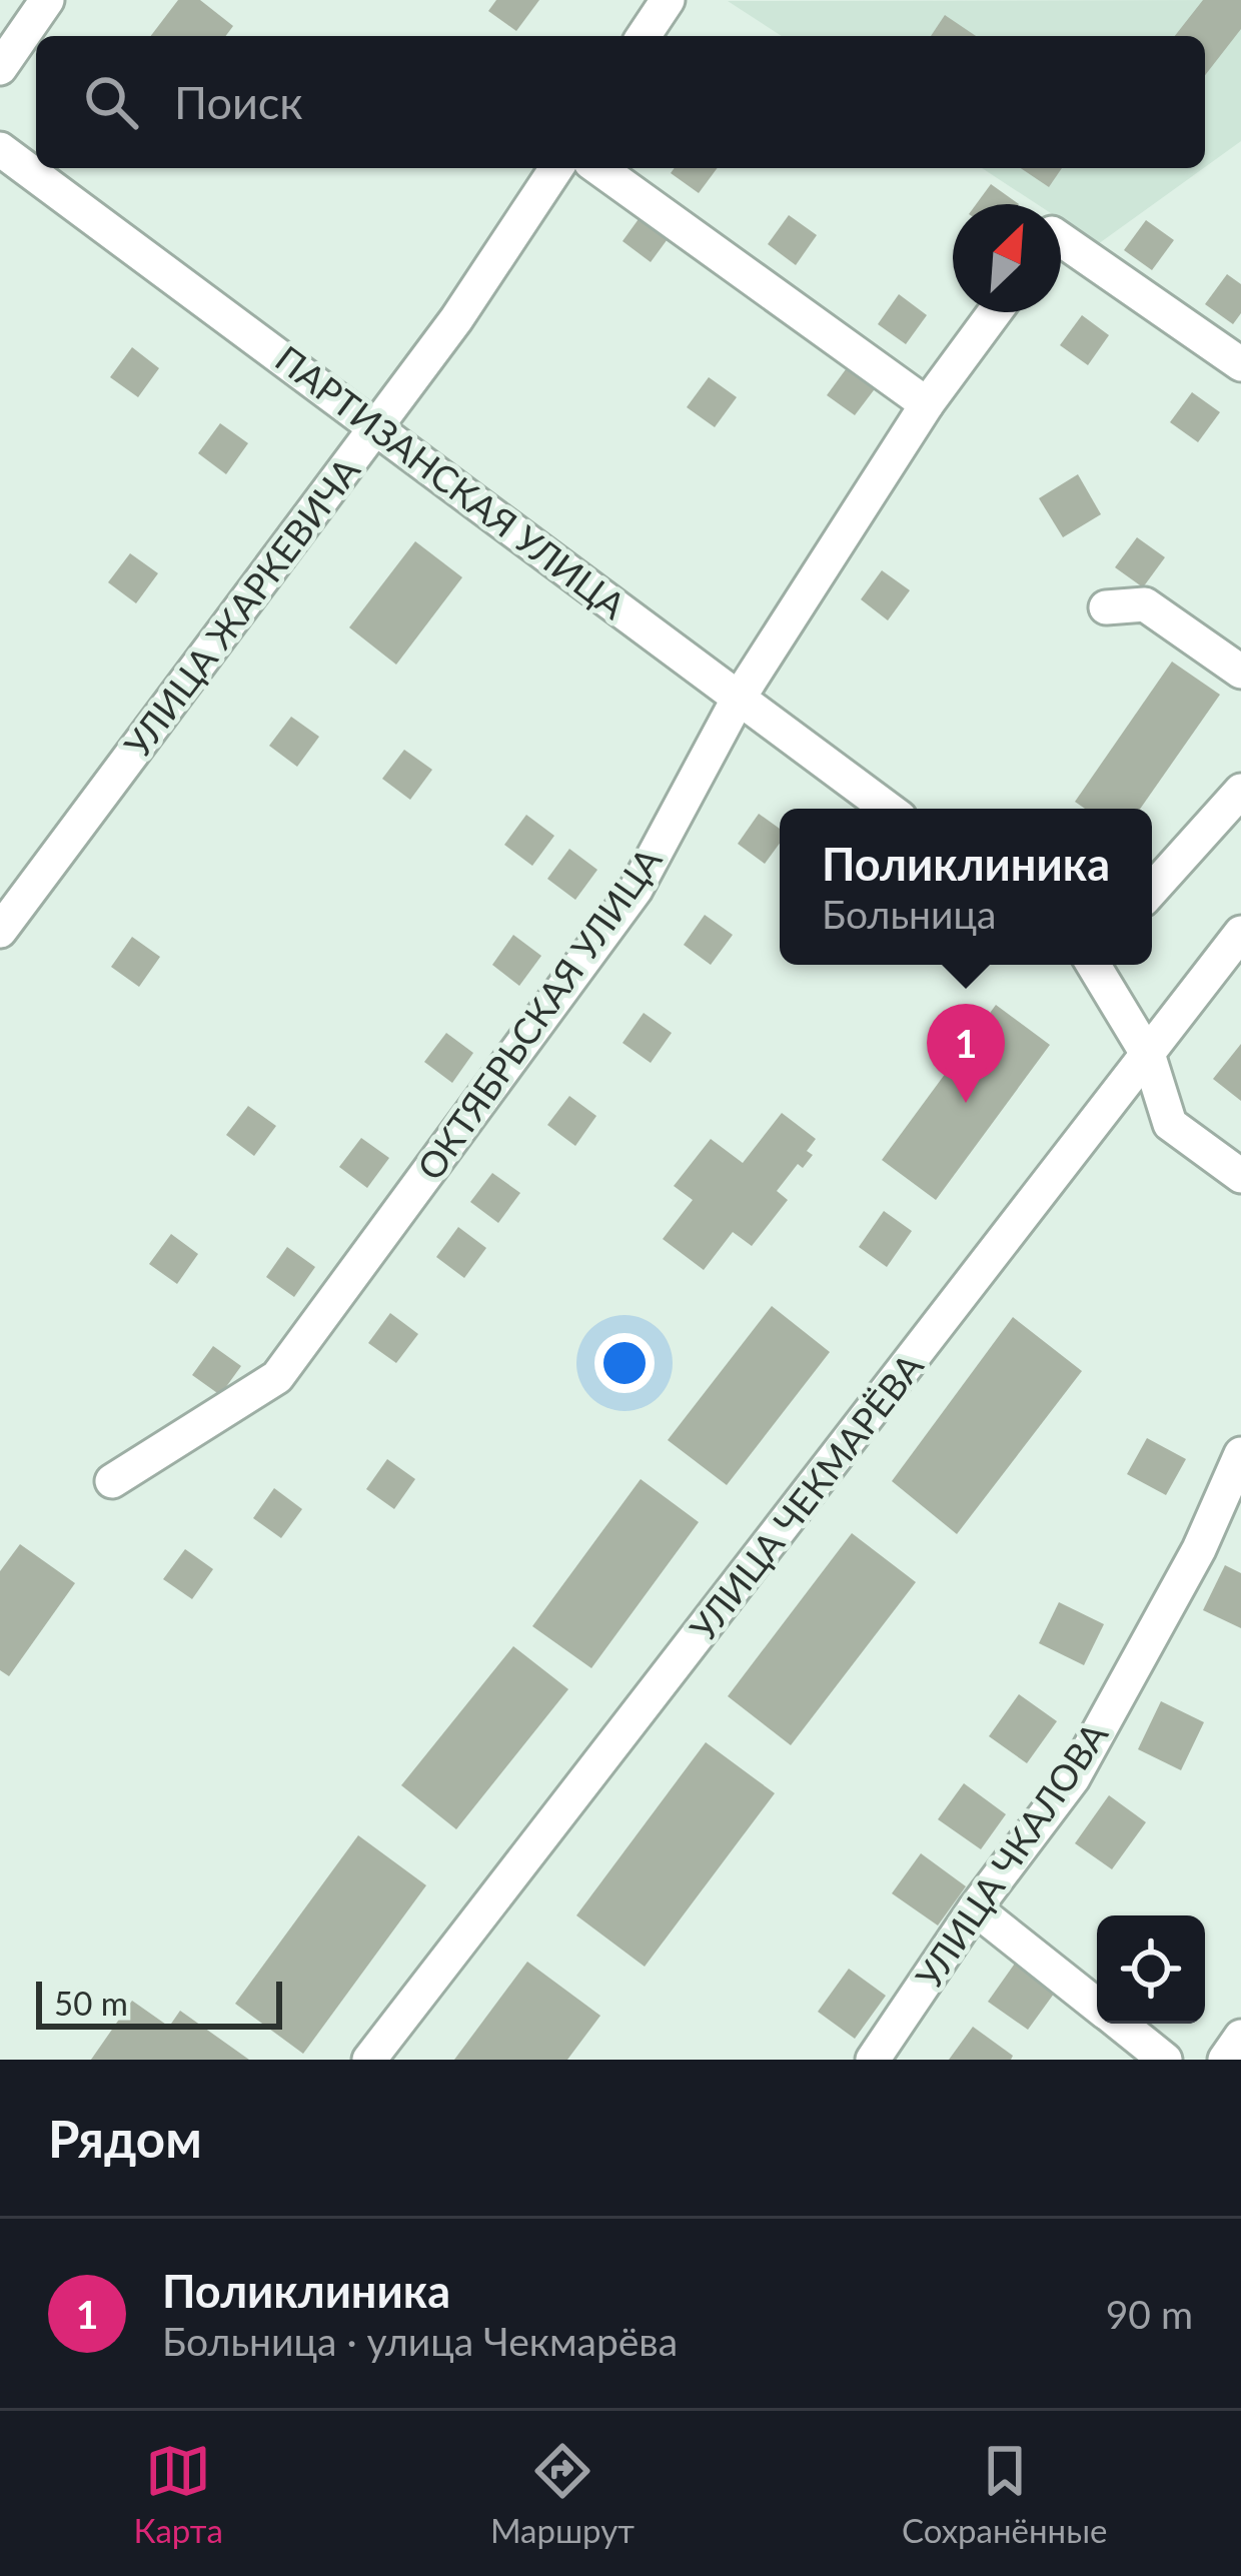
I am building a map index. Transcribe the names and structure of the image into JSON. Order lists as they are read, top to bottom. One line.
{"streets":{"street":["ПАРТИЗАНСКАЯ УЛИЦА","УЛИЦА ЖАРКЕВИЧА","ОКТЯБРЬСКАЯ УЛИЦА","УЛИЦА ЧЕКМАРЁВА","УЛИЦА ЧКАЛОВА"]},"crossings":[["ПАРТИЗАНСКАЯ УЛИЦА","УЛИЦА ЖАРКЕВИЧА"],["ПАРТИЗАНСКАЯ УЛИЦА","ОКТЯБРЬСКАЯ УЛИЦА"]],"scale_bar":"50 m","north":"top right","page":{"search":"Поиск","popup":["Поликлиника","Больница"],"pins":"1","scale":"50 m","heading":"Рядом","list":[{"mark":"1","name":"Поликлиника","note":"Больница · улица Чекмарёва","value":"90 m"}],"nav":["Карта","Маршрут","Сохранённые"]}}
